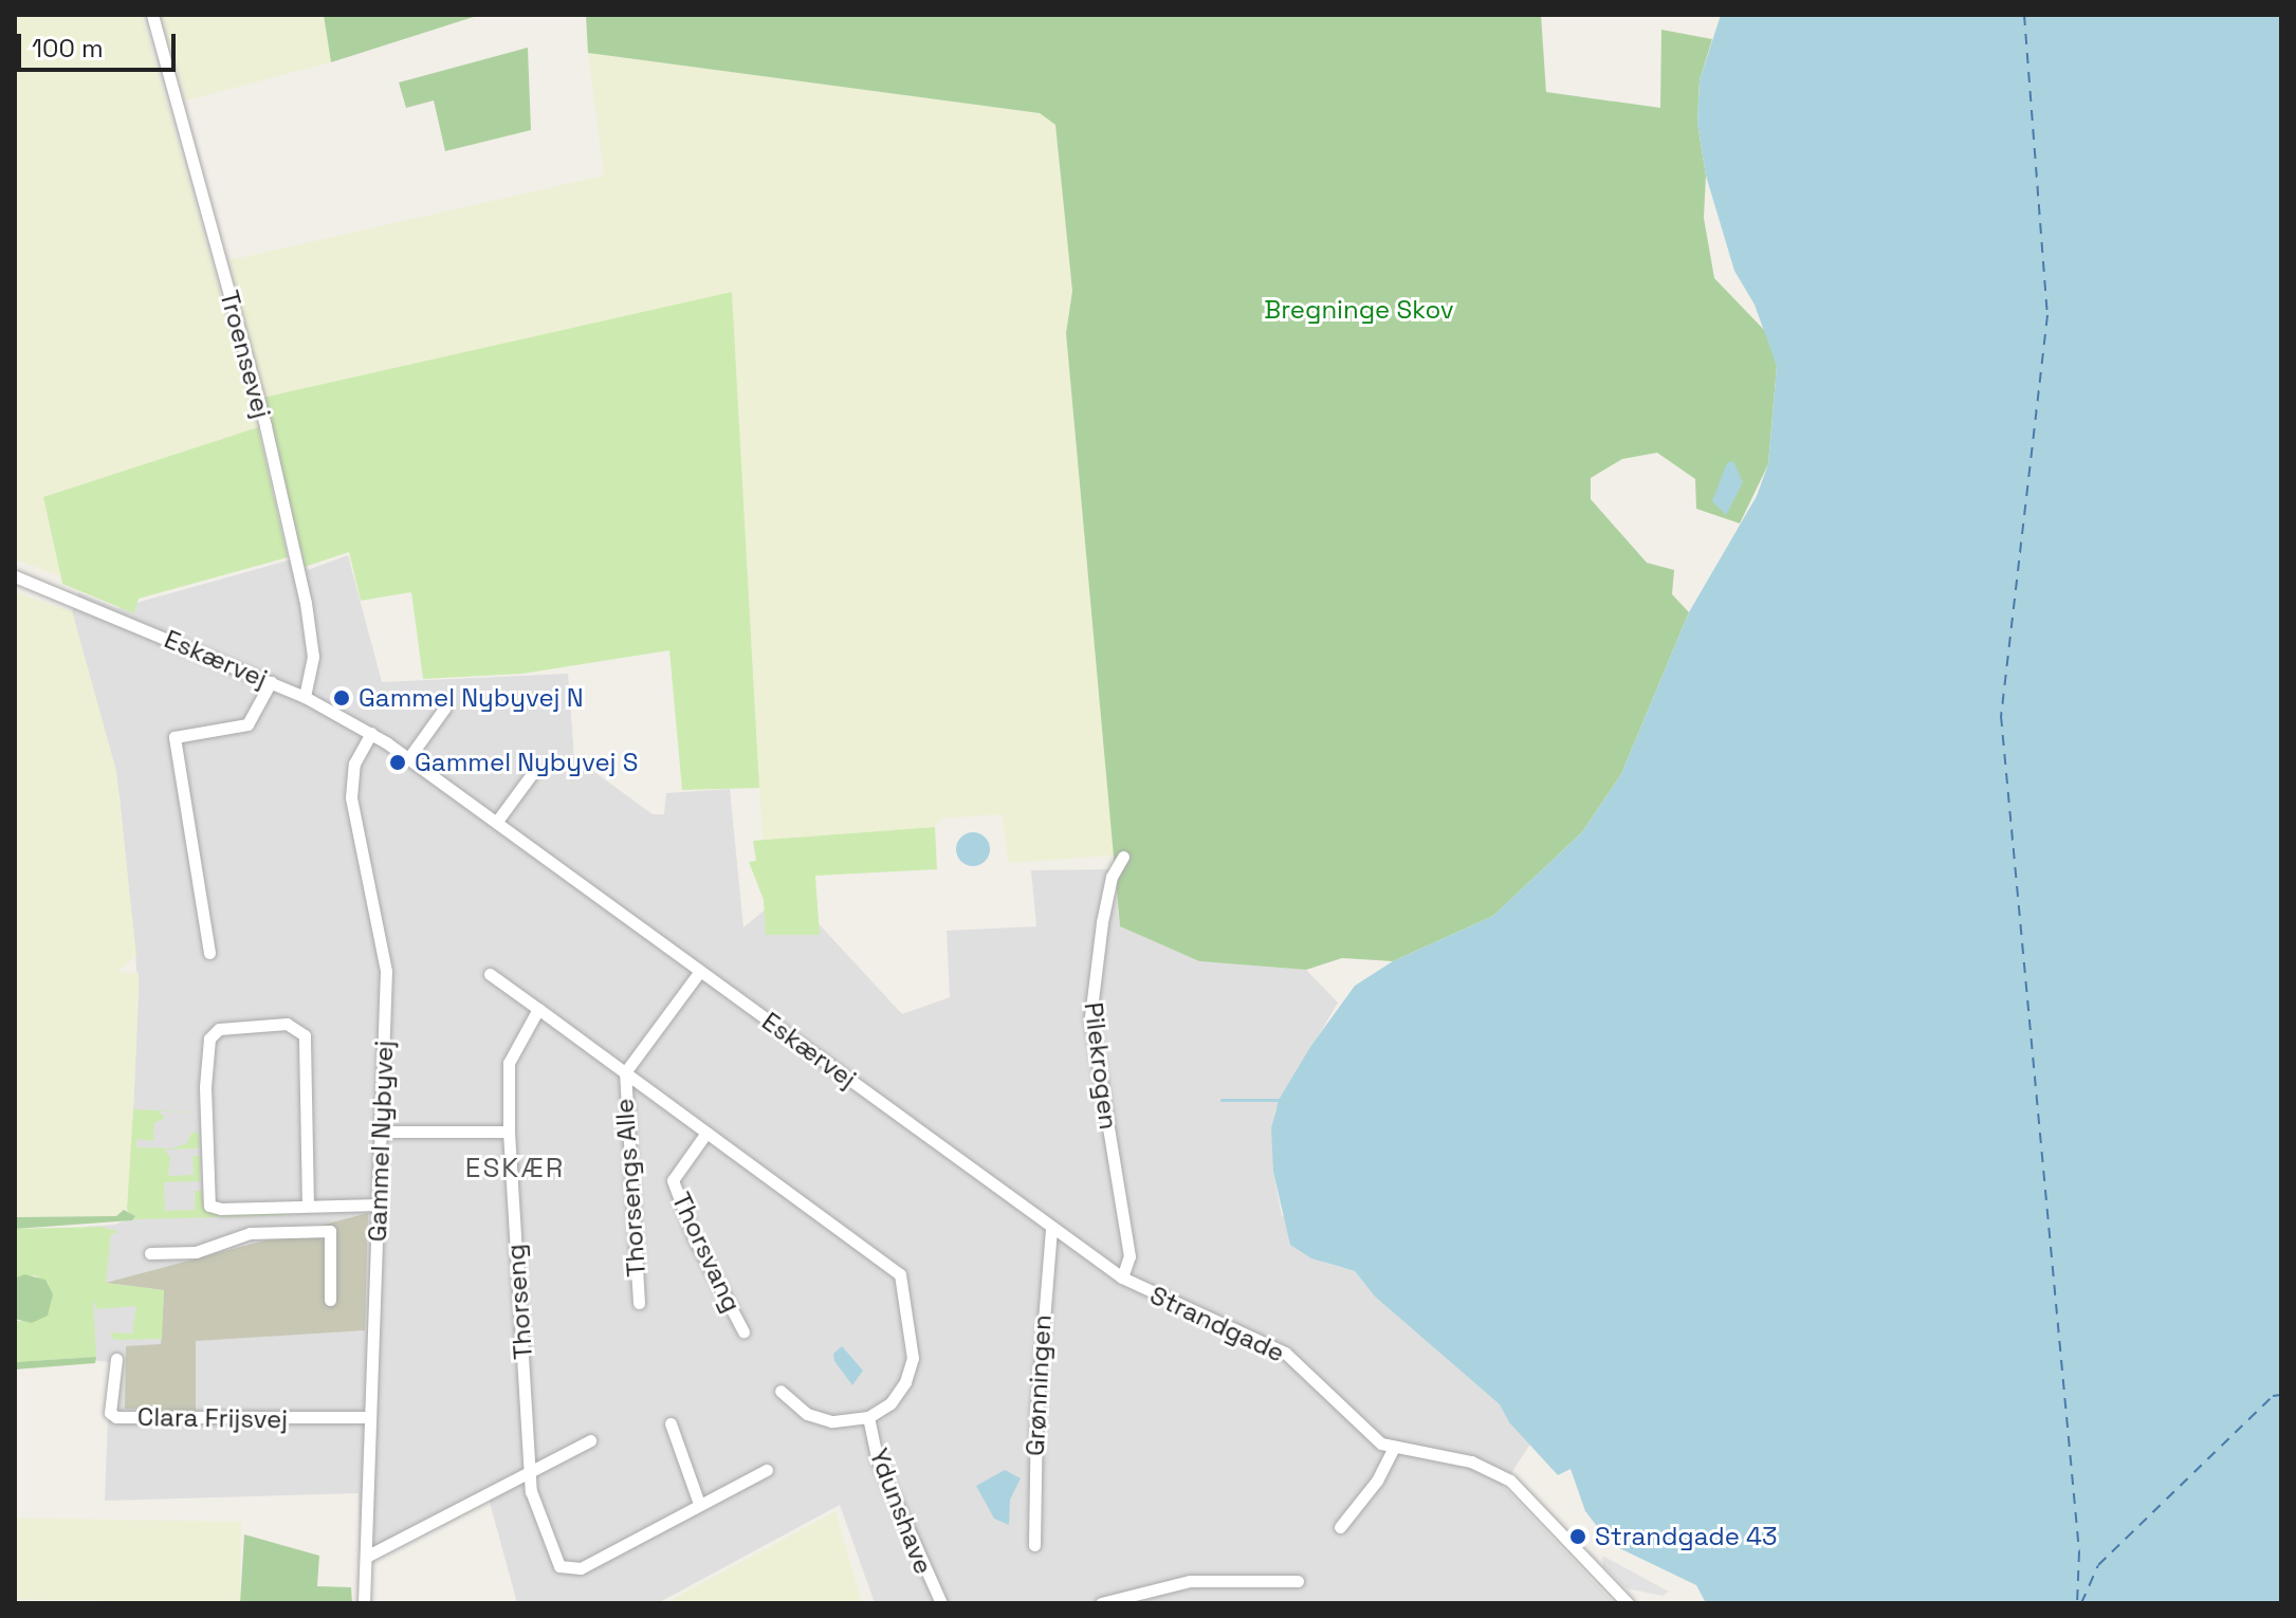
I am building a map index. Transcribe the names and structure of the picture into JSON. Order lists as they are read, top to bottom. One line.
{"streets":{"street":["Troensevej","Eskærvej","Pilekrogen","Gammel Nybyvej","Thorsengs Alle","Thorsvang","Thorseng","Strandgade","Grønningen","Clara Frijsvej","Ydunshave"]},"crossings":[["Troensevej","Eskærvej"],["Eskærvej","Pilekrogen"],["Eskærvej","Gammel Nybyvej"],["Eskærvej","Strandgade"],["Eskærvej","Grønningen"],["Pilekrogen","Strandgade"],["Gammel Nybyvej","Clara Frijsvej"],["Thorsvang","Ydunshave"]],"districts":["ESKÆR"],"parks":["Bregninge Skov"],"places":["Gammel Nybyvej N","Gammel Nybyvej S","Strandgade 43"],"scale_bar":"100 m"}
